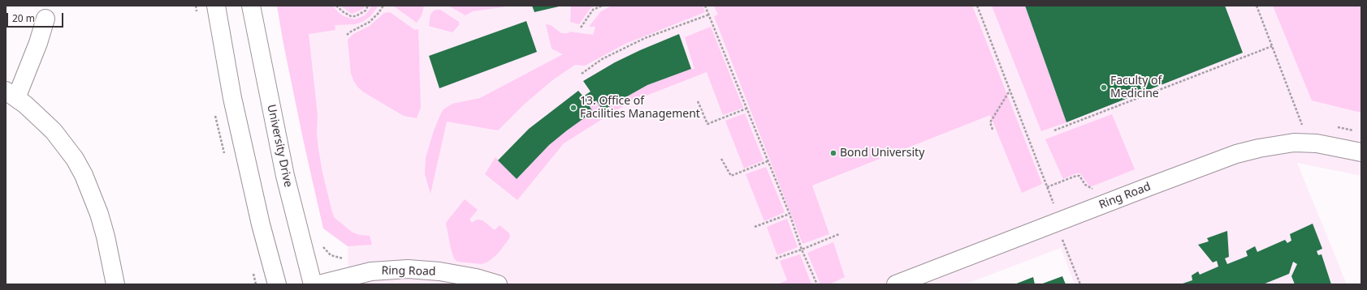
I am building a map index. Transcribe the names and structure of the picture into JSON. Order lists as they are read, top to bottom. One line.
{"streets":{"street":["University Drive","Ring Road"]},"places":["Faculty of Medicine","13. Office of Facilities Management","Bond University"],"scale_bar":"20 m"}
